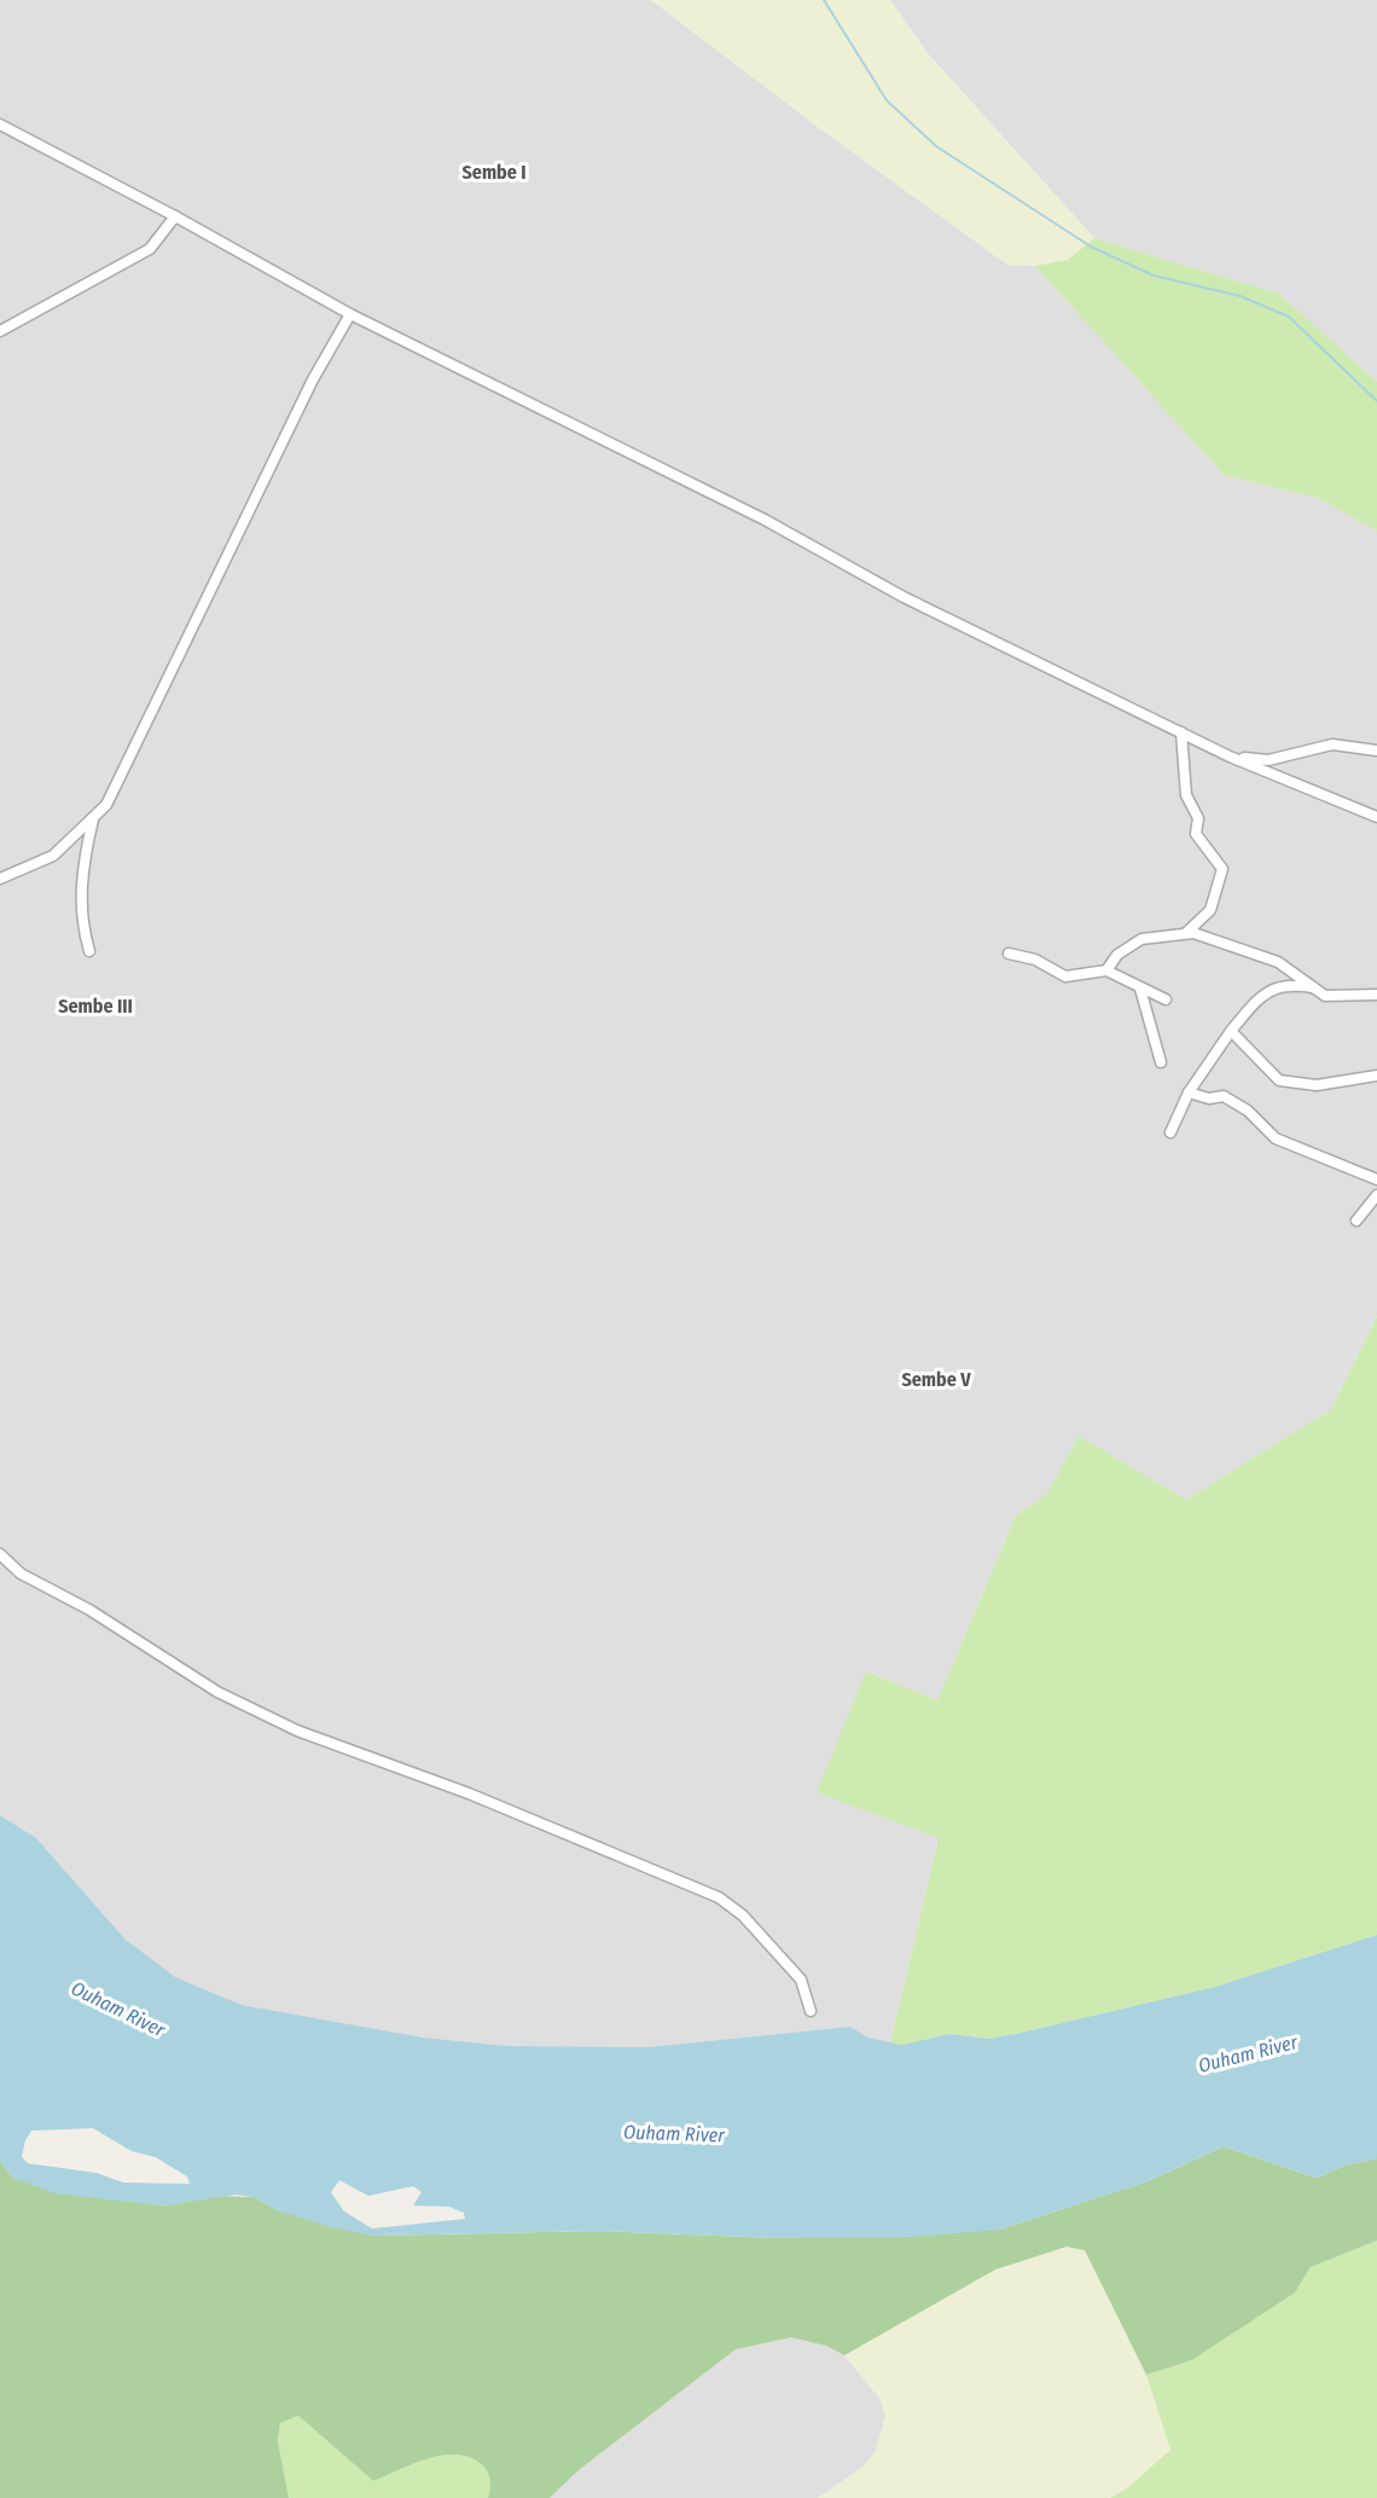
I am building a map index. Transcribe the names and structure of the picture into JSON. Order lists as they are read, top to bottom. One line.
{"districts":["Sembe I","Sembe III","Sembe V"],"water":["Ouham River"]}
